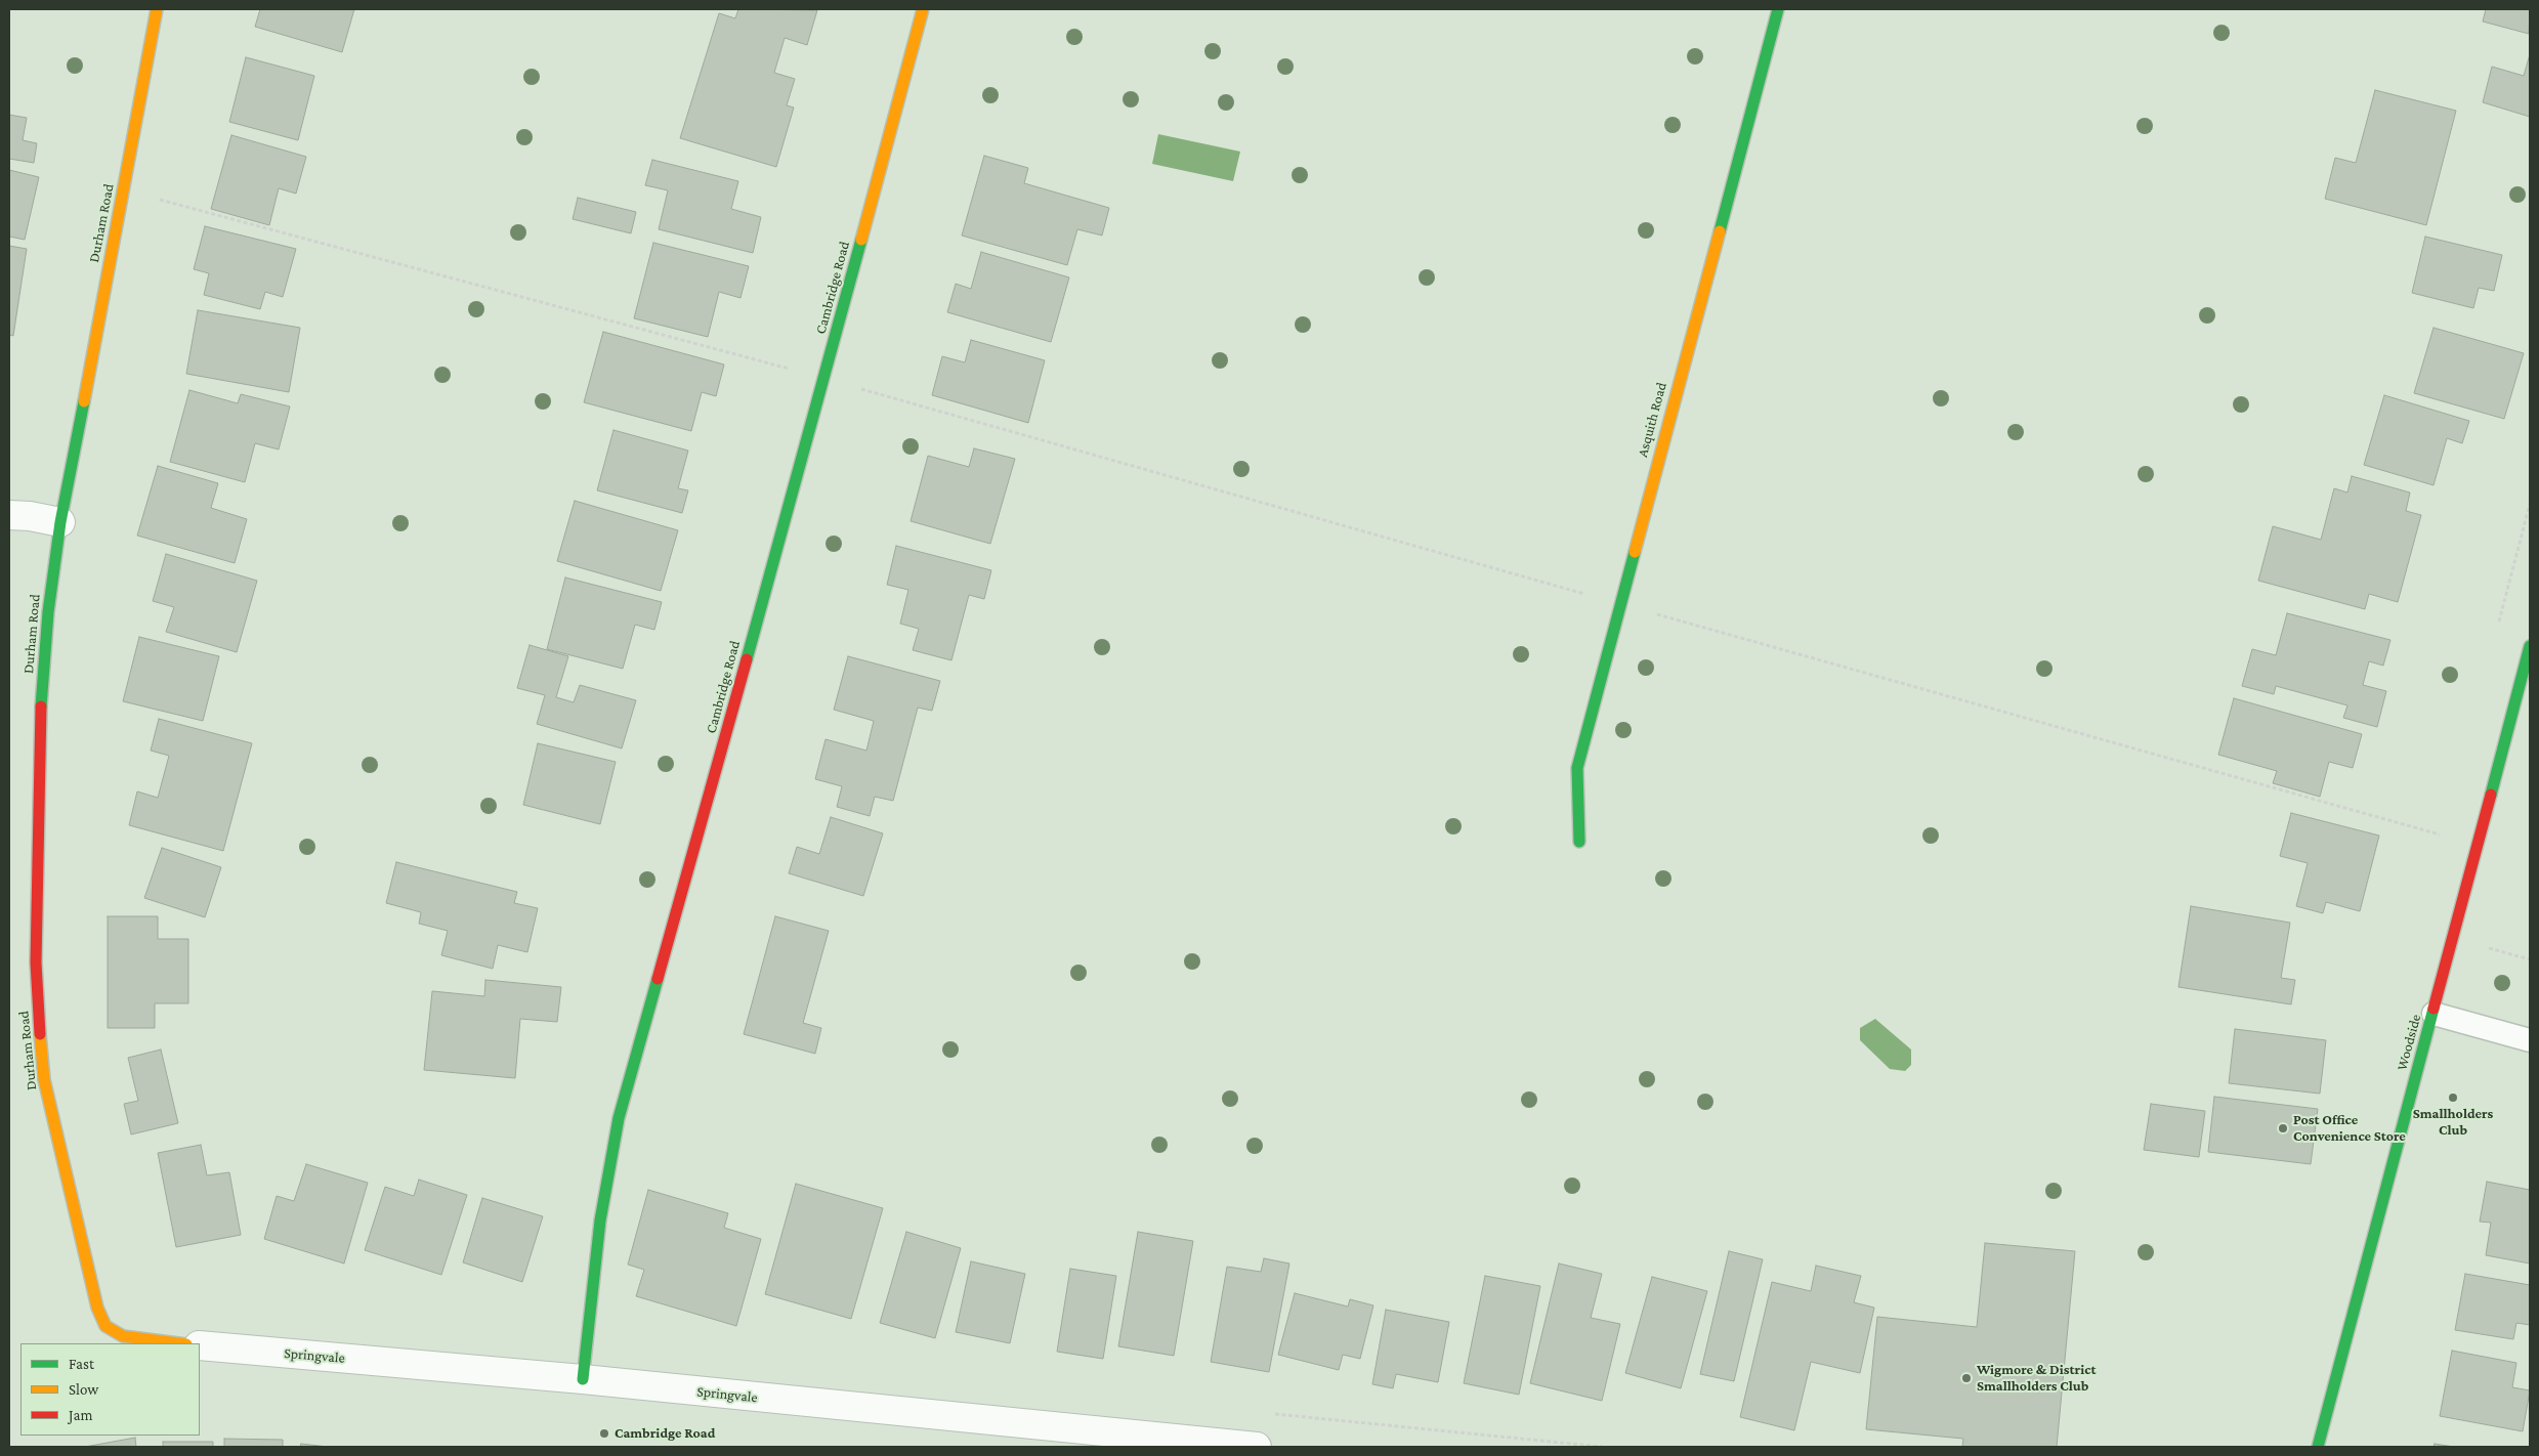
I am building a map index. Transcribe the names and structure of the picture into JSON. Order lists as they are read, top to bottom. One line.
{"streets":{"street":["Durham Road","Cambridge Road","Asquith Road","Woodside","Springvale"]},"crossings":[["Cambridge Road","Springvale"]],"places":["Smallholders Club","Post Office Convenience Store","Wigmore & District Smallholders Club","Cambridge Road"],"legend":["Fast","Slow","Jam"]}
